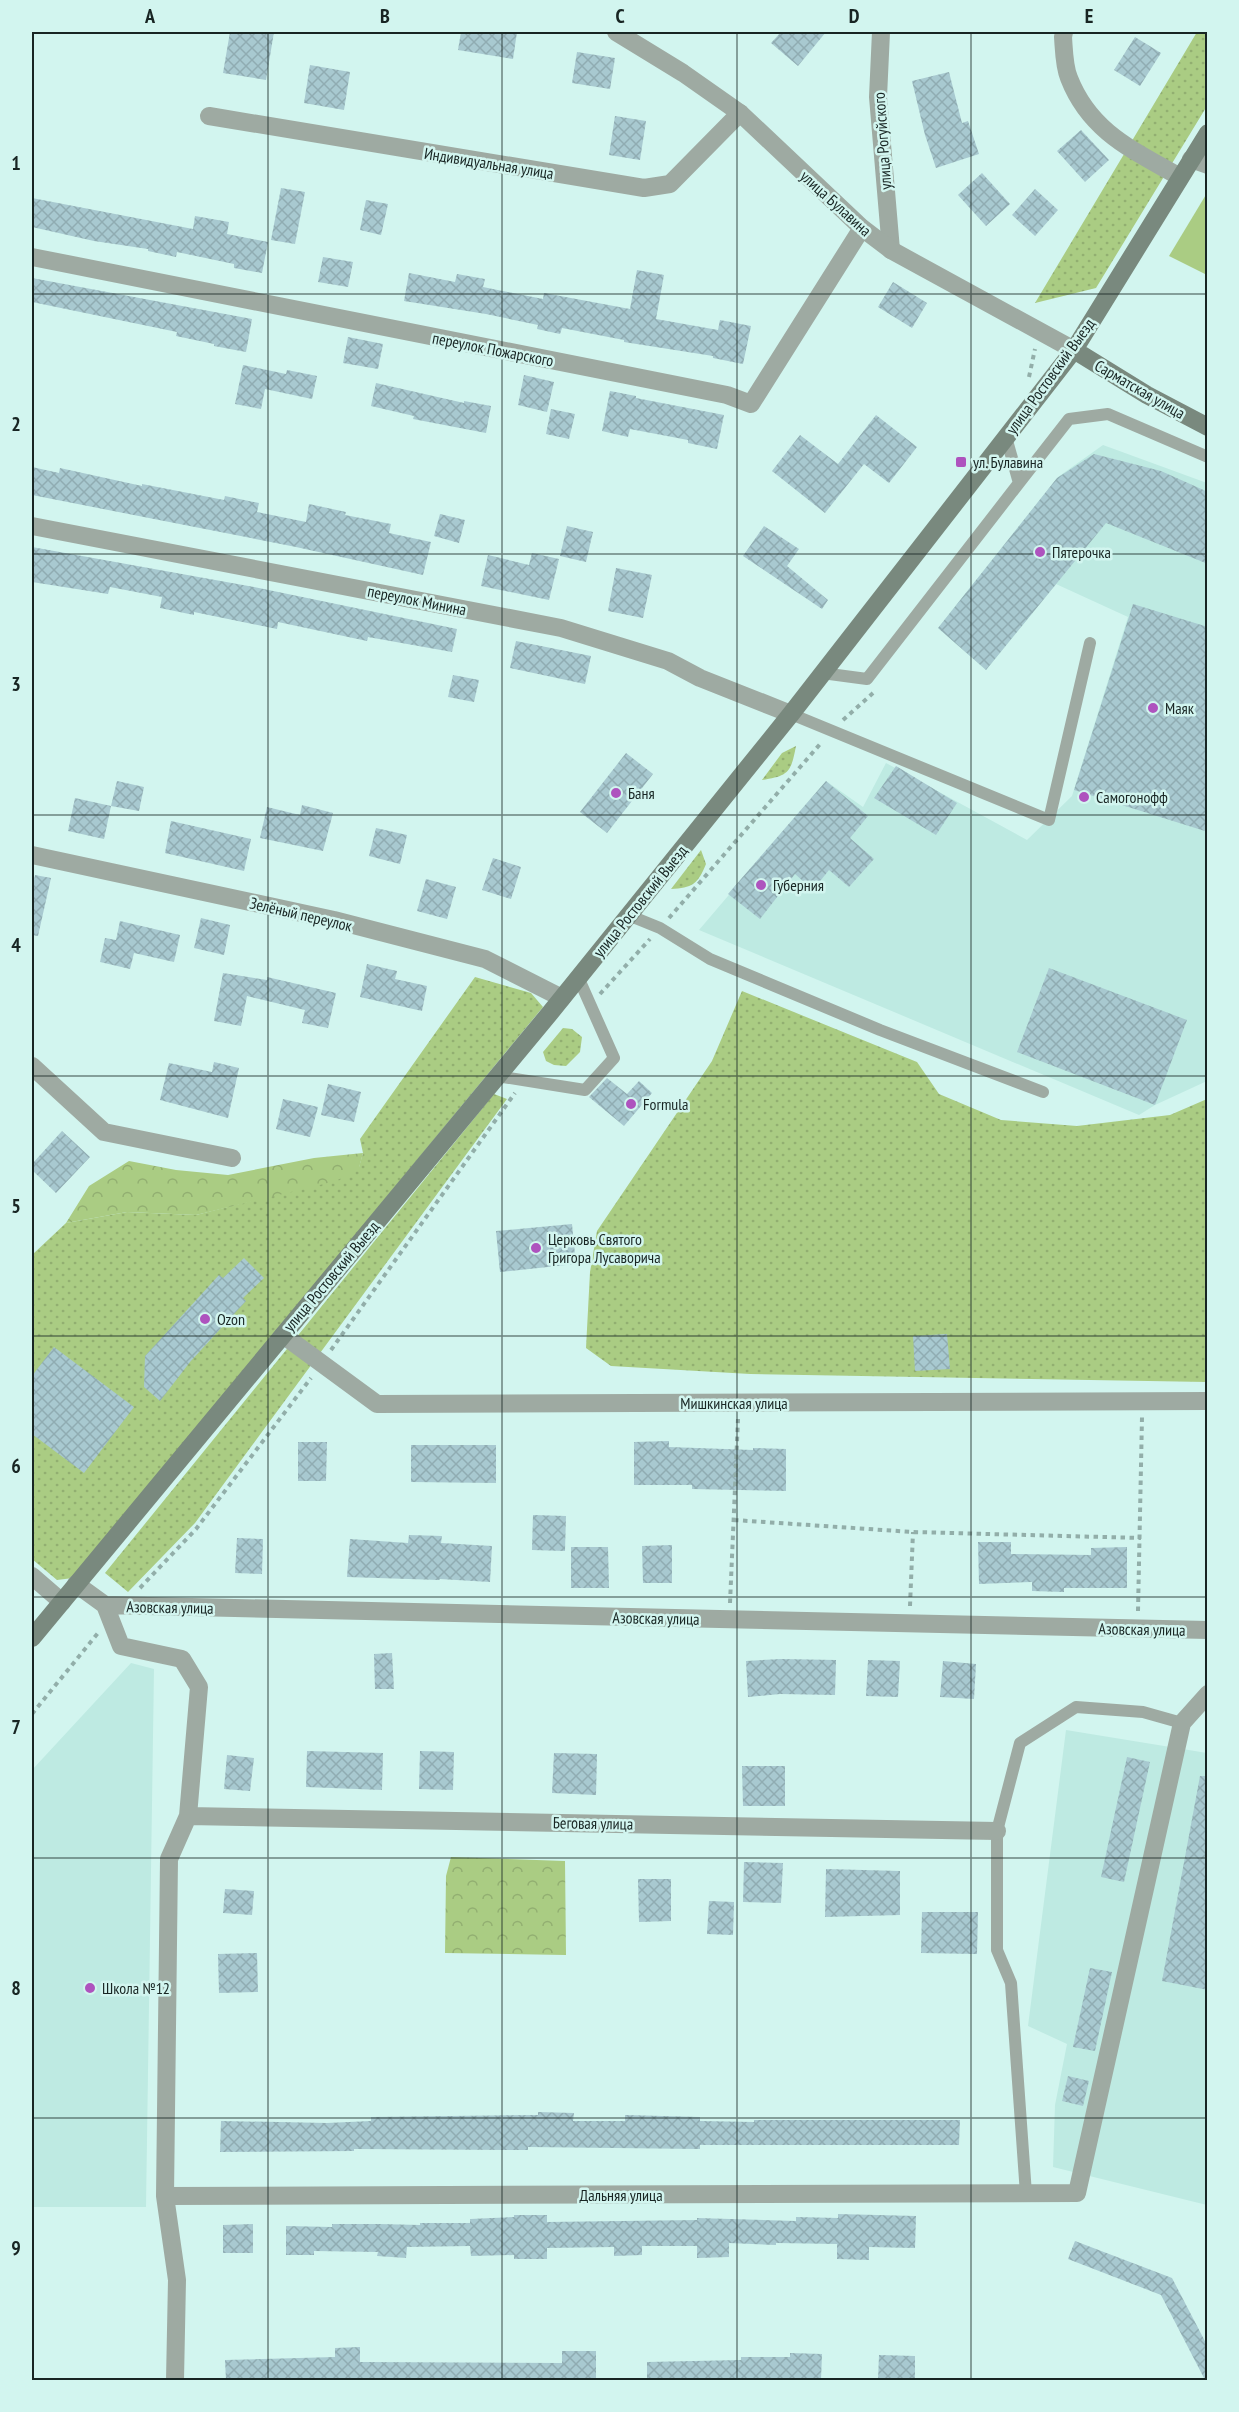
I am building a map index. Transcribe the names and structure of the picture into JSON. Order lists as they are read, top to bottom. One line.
{"streets":{"main road":["улица Ростовский Выезд","Сарматская улица"],"street":["улица Рогуйского","Индивидуальная улица","улица Булавина","переулок Пожарского","переулок Минина","Зелёный переулок","Мишкинская улица","Азовская улица","Беговая улица","Дальняя улица"]},"crossings":[["улица Рогуйского","улица Булавина"],["Индивидуальная улица","улица Булавина"],["улица Булавина","переулок Пожарского"],["улица Булавина","улица Ростовский Выезд"],["улица Булавина","Сарматская улица"],["улица Ростовский Выезд","Сарматская улица"],["улица Ростовский Выезд","переулок Минина"],["улица Ростовский Выезд","Зелёный переулок"],["улица Ростовский Выезд","Мишкинская улица"]],"places":{"transit":["ул. Булавина"],"other":["Пятерочка","Маяк","Баня","Самогонофф","Губерния","Formula","Церковь Святого Григора Лусаворича","Ozon","Школа №12"]},"grid":{"columns":["A","B","C","D","E"],"rows":["1","2","3","4","5","6","7","8","9"]}}
